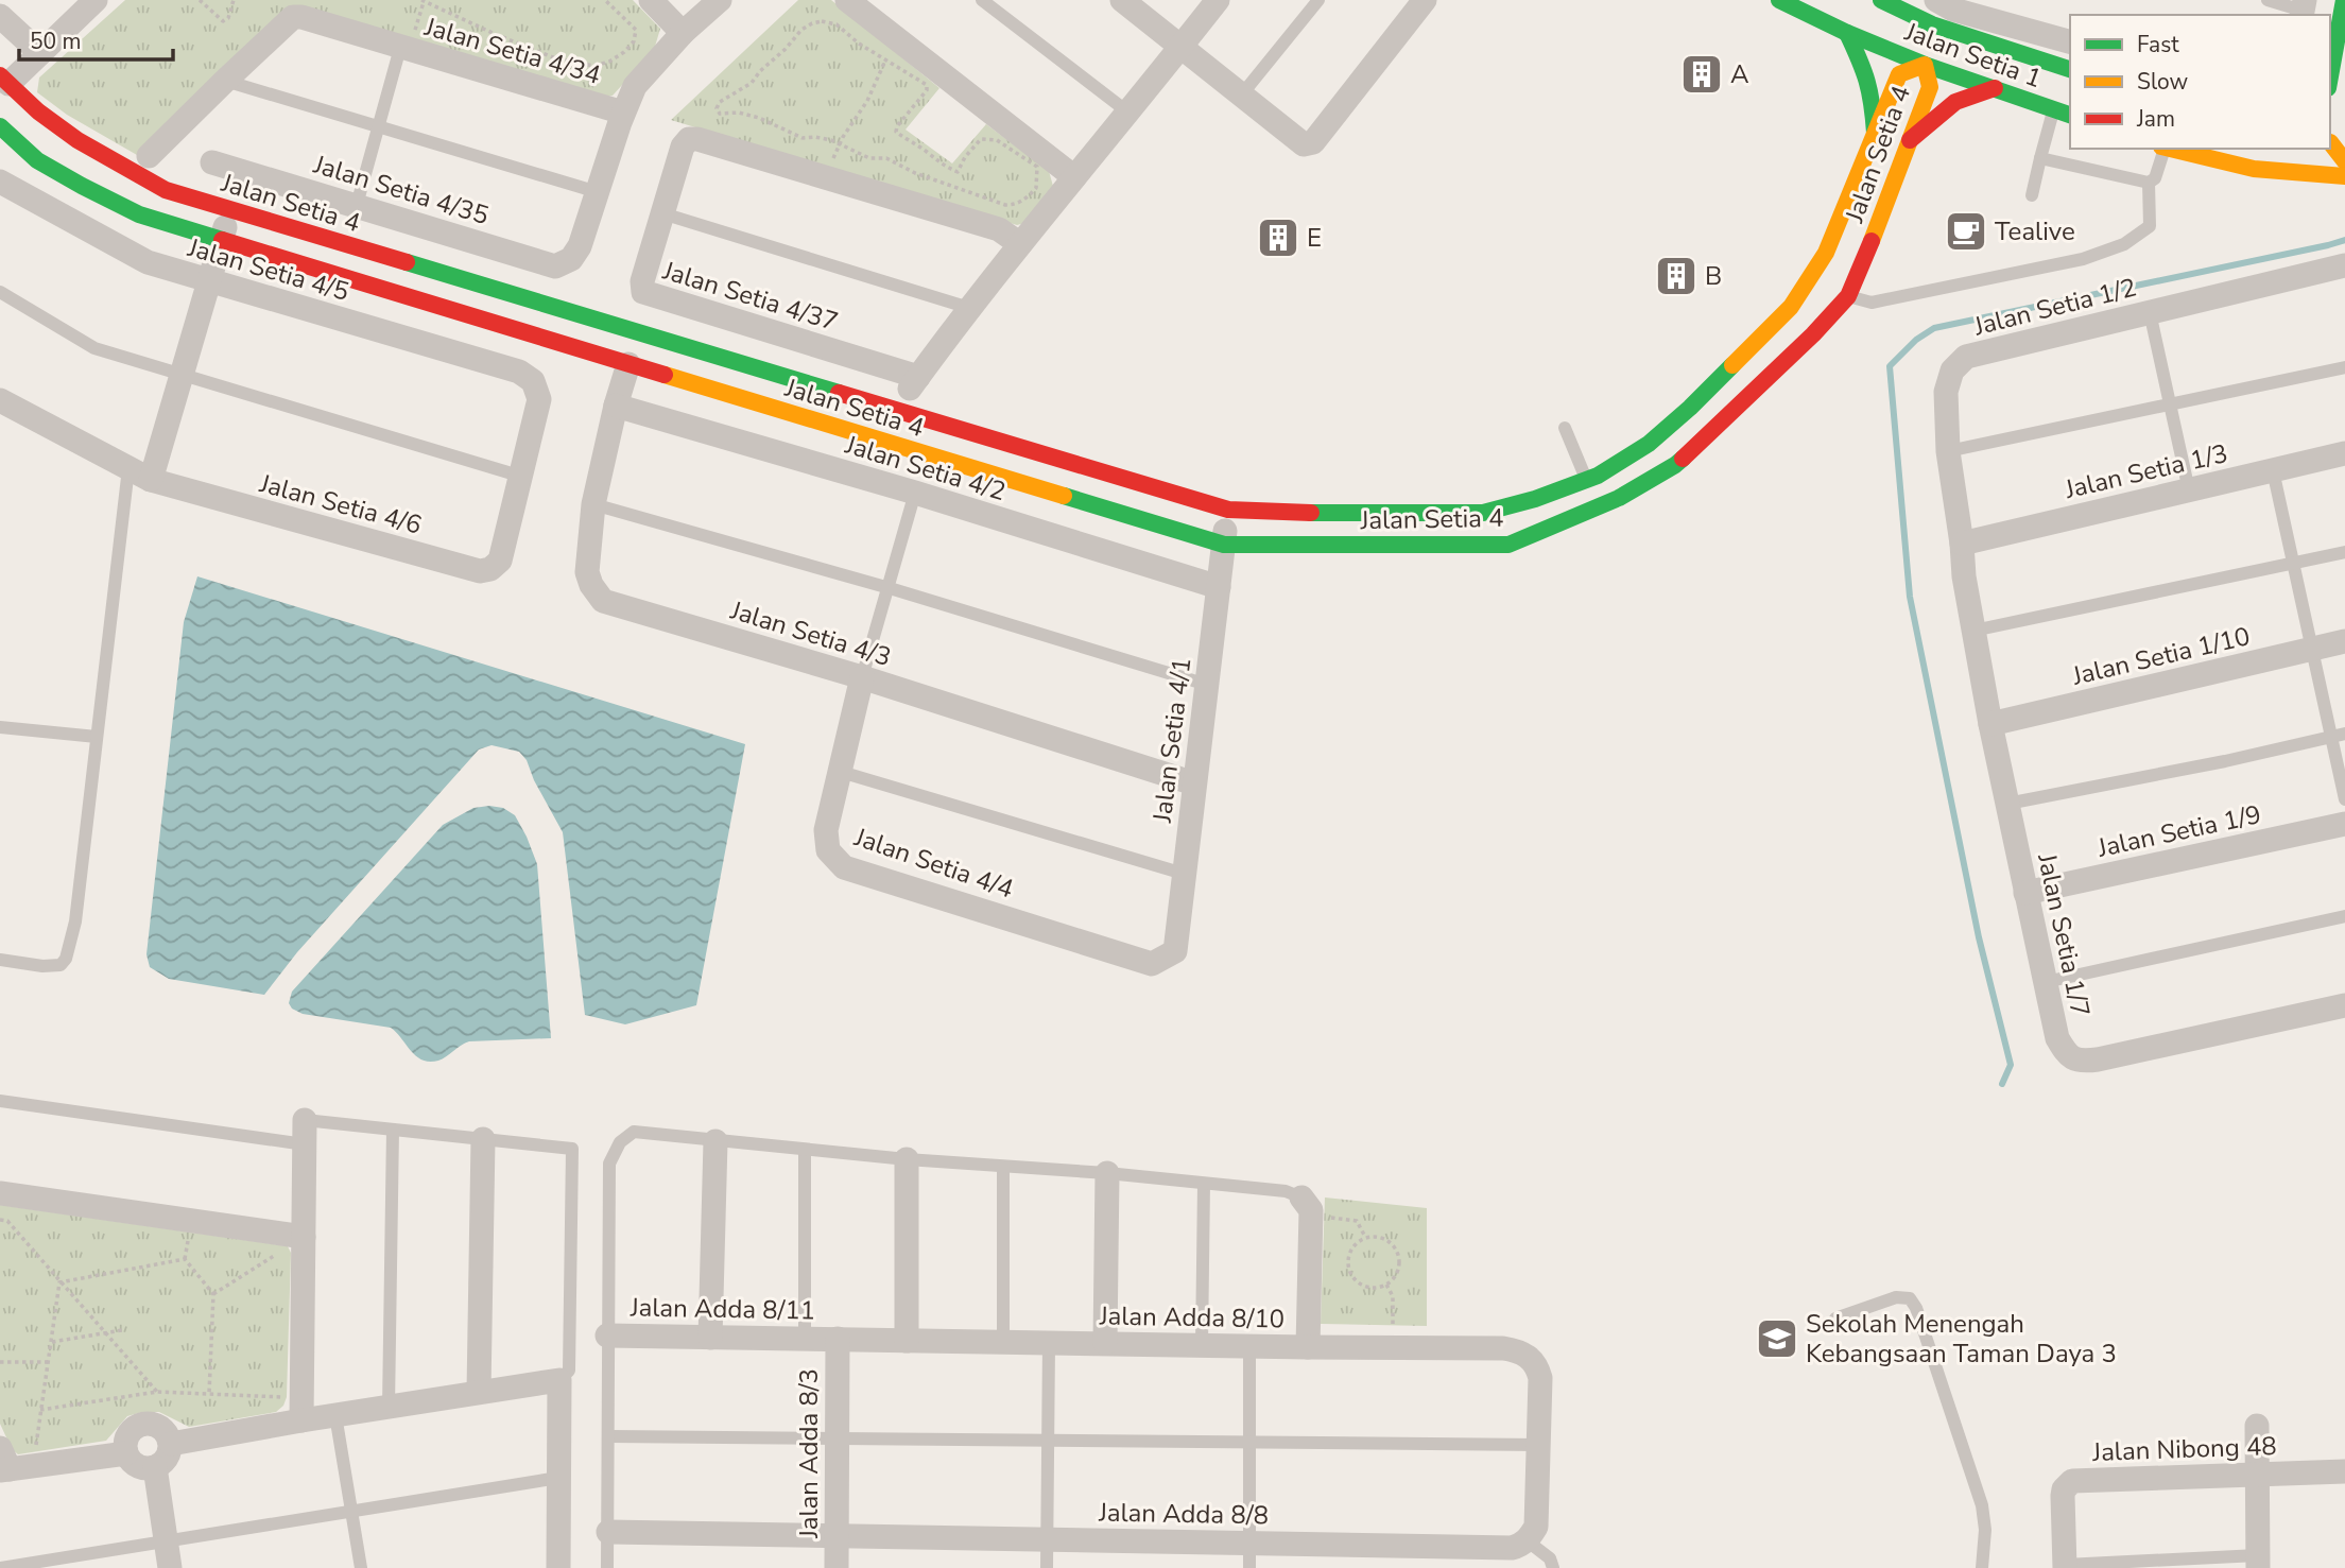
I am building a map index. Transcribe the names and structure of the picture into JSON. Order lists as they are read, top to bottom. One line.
{"streets":{"street":["Jalan Setia 4/34","Jalan Setia 1","Jalan Setia 4","Jalan Setia 4/35","Jalan Setia 4/5","Jalan Setia 4/37","Jalan Setia 1/2","Jalan Setia 4/2","Jalan Setia 1/3","Jalan Setia 4/6","Jalan Setia 4/3","Jalan Setia 1/10","Jalan Setia 4/1","Jalan Setia 1/9","Jalan Setia 4/4","Jalan Setia 1/7","Jalan Adda 8/11","Jalan Adda 8/10","Jalan Nibong 48","Jalan Adda 8/3","Jalan Adda 8/8"]},"crossings":[["Jalan Setia 1","Jalan Setia 4"],["Jalan Setia 4","Jalan Setia 4/3"],["Jalan Setia 4","Jalan Setia 4/1"],["Jalan Setia 4/5","Jalan Setia 4/6"],["Jalan Setia 1/2","Jalan Setia 1/3"],["Jalan Setia 1/2","Jalan Setia 1/7"],["Jalan Setia 4/2","Jalan Setia 4/3"],["Jalan Setia 4/2","Jalan Setia 4/1"],["Jalan Setia 1/3","Jalan Setia 1/7"],["Jalan Setia 4/3","Jalan Setia 4/1"],["Jalan Setia 4/3","Jalan Setia 4/4"],["Jalan Setia 1/10","Jalan Setia 1/7"],["Jalan Setia 4/1","Jalan Setia 4/4"],["Jalan Setia 1/9","Jalan Setia 1/7"],["Jalan Adda 8/11","Jalan Adda 8/10"],["Jalan Adda 8/11","Jalan Adda 8/3"],["Jalan Adda 8/10","Jalan Adda 8/3"],["Jalan Adda 8/3","Jalan Adda 8/8"]],"places":{"building":["A","E","B"],"cafe":["Tealive"],"school or university":["Sekolah Menengah Kebangsaan Taman Daya 3"]},"legend":["Fast","Slow","Jam"],"scale_bar":"50 m"}
